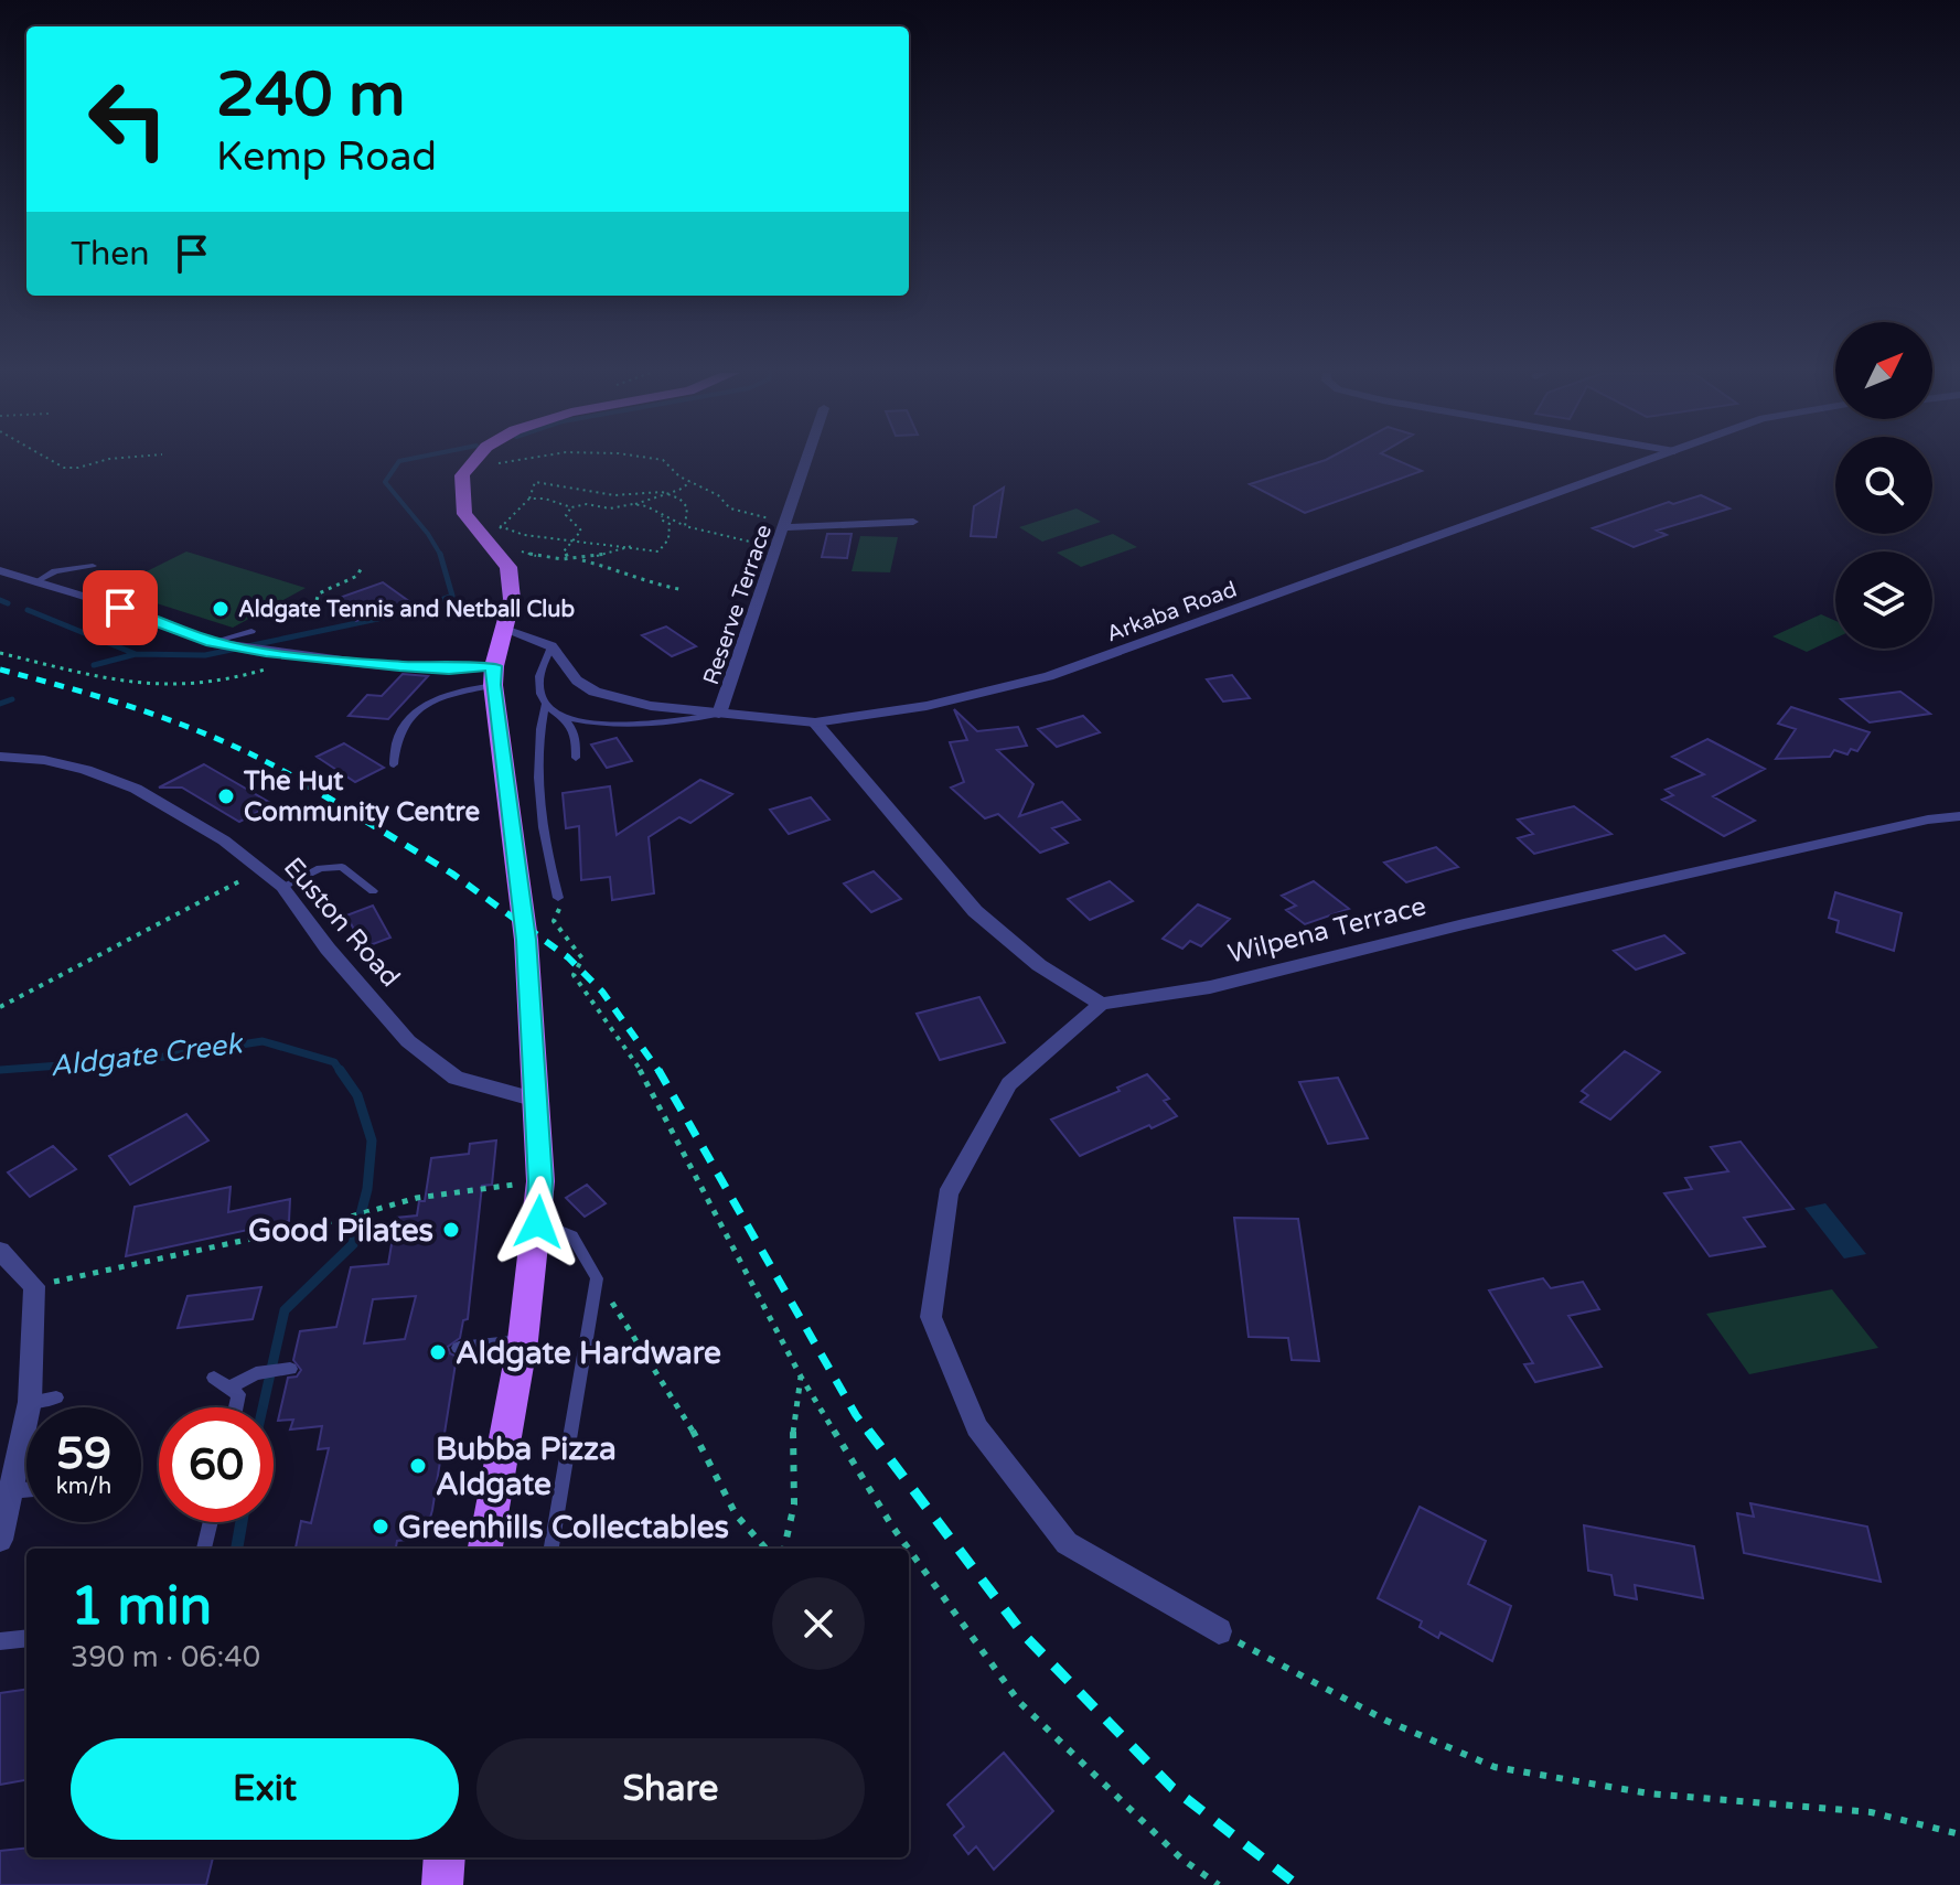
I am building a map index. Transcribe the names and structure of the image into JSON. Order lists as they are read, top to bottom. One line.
{"streets":{"street":["Reserve Terrace","Arkaba Road","Euston Road","Wilpena Terrace"]},"crossings":[["Reserve Terrace","Arkaba Road"]],"water":["Aldgate Creek"],"places":["Aldgate Tennis and Netball Club","The Hut Community Centre","Good Pilates","Aldgate Hardware","Bubba Pizza Aldgate","Greenhills Collectables"],"north":"top right","page":{"turn":["240 m","Kemp Road"],"then":"Then","speed":"59 km/h","limit":"60","heading":["1 min","390 m · 06:40"],"buttons":["Exit","Share"]}}
